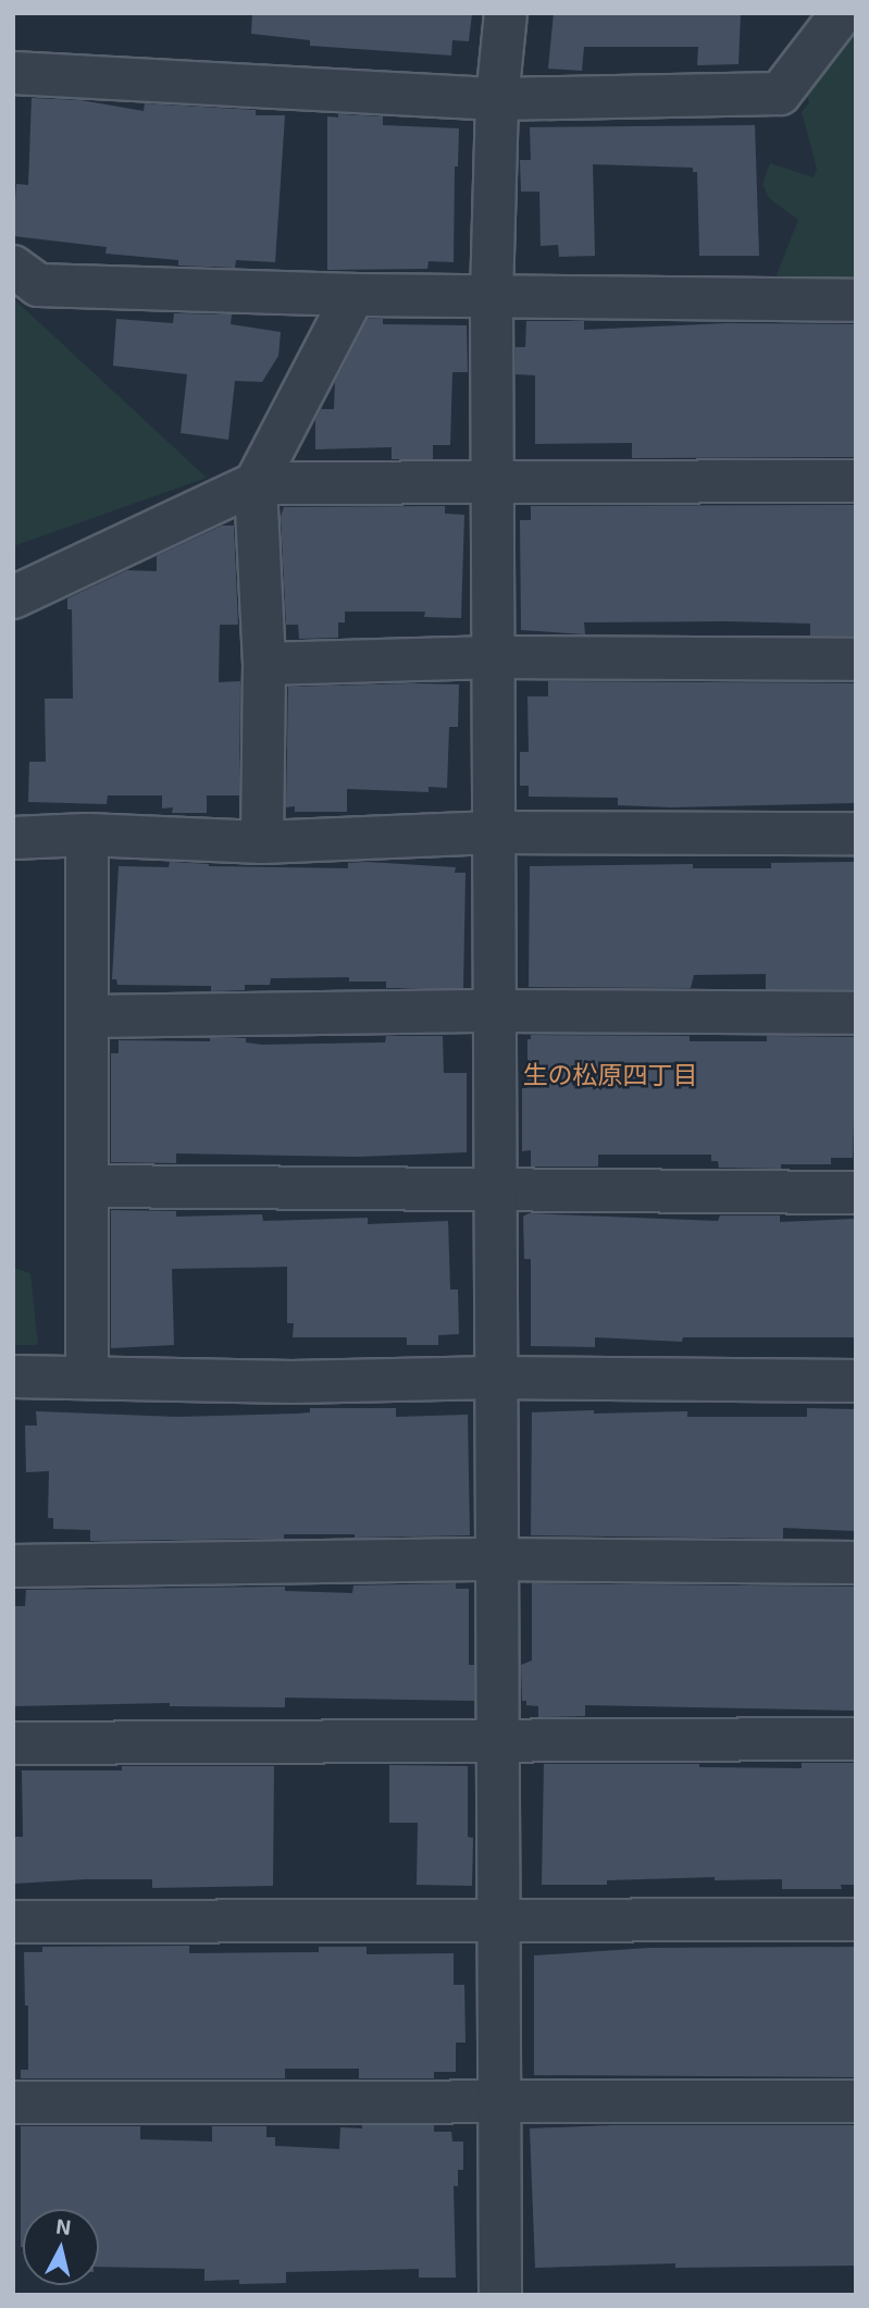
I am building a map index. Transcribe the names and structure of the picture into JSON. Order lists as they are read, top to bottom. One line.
{"districts":["生の松原四丁目"],"north":"top"}
